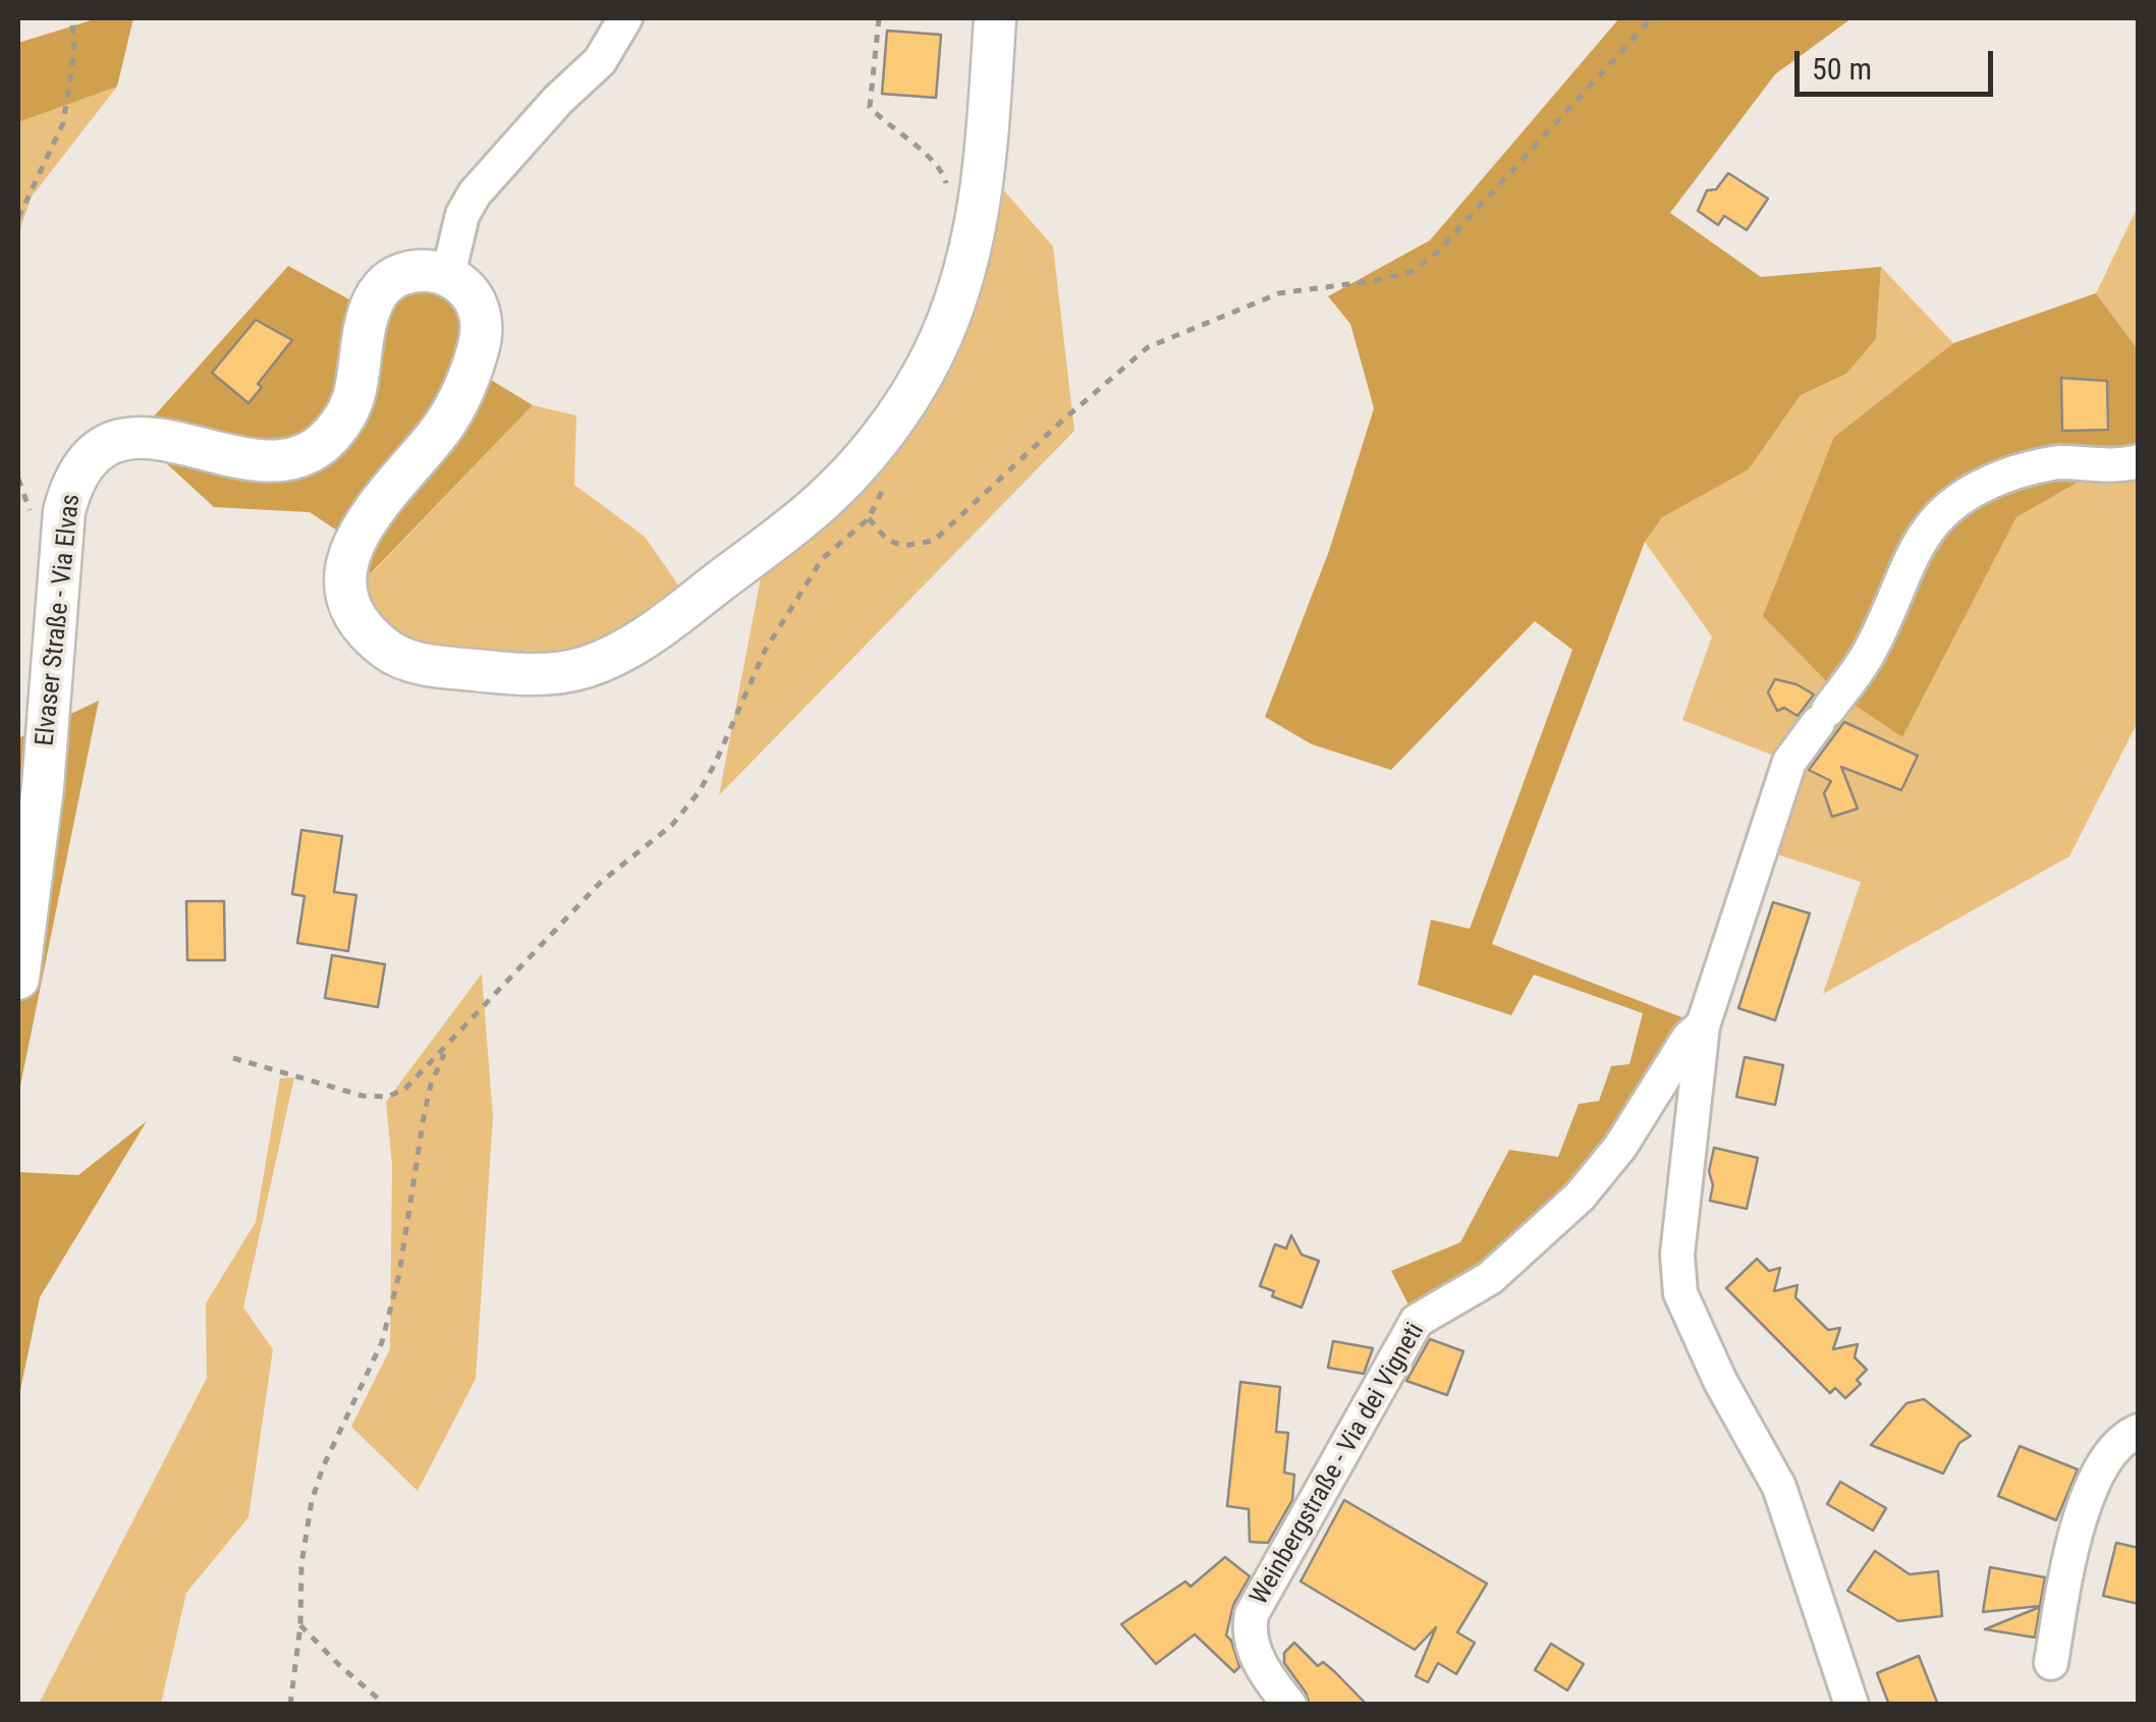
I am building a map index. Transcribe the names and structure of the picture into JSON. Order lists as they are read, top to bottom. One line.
{"streets":{"street":["Elvaser Straße - Via Elvas","Weinbergstraße - Via dei Vigneti"]},"scale_bar":"50 m"}
